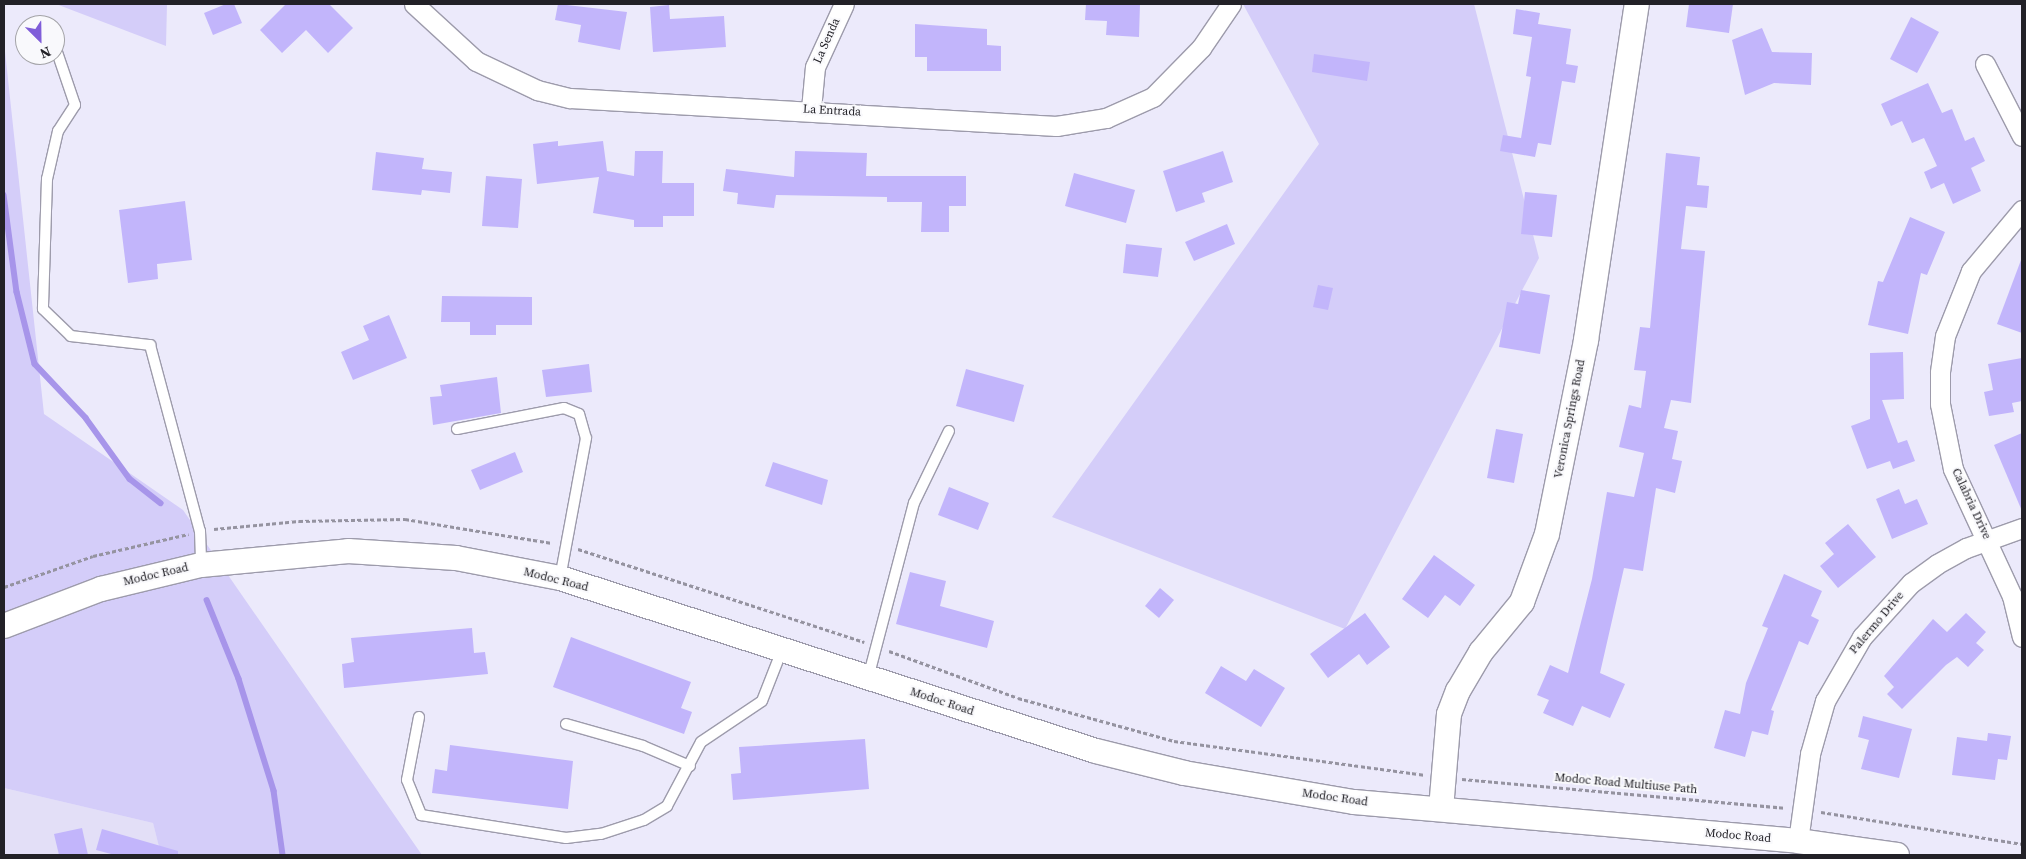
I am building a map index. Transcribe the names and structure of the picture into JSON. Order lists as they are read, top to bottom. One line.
{"streets":{"street":["La Senda","La Entrada","Veronica Springs Road","Calabria Drive","Modoc Road","Palermo Drive"],"path":["Modoc Road Multiuse Path"]},"crossings":[["La Senda","La Entrada"],["Veronica Springs Road","Modoc Road"],["Calabria Drive","Palermo Drive"],["Modoc Road","Palermo Drive"]],"north":"bottom right"}
